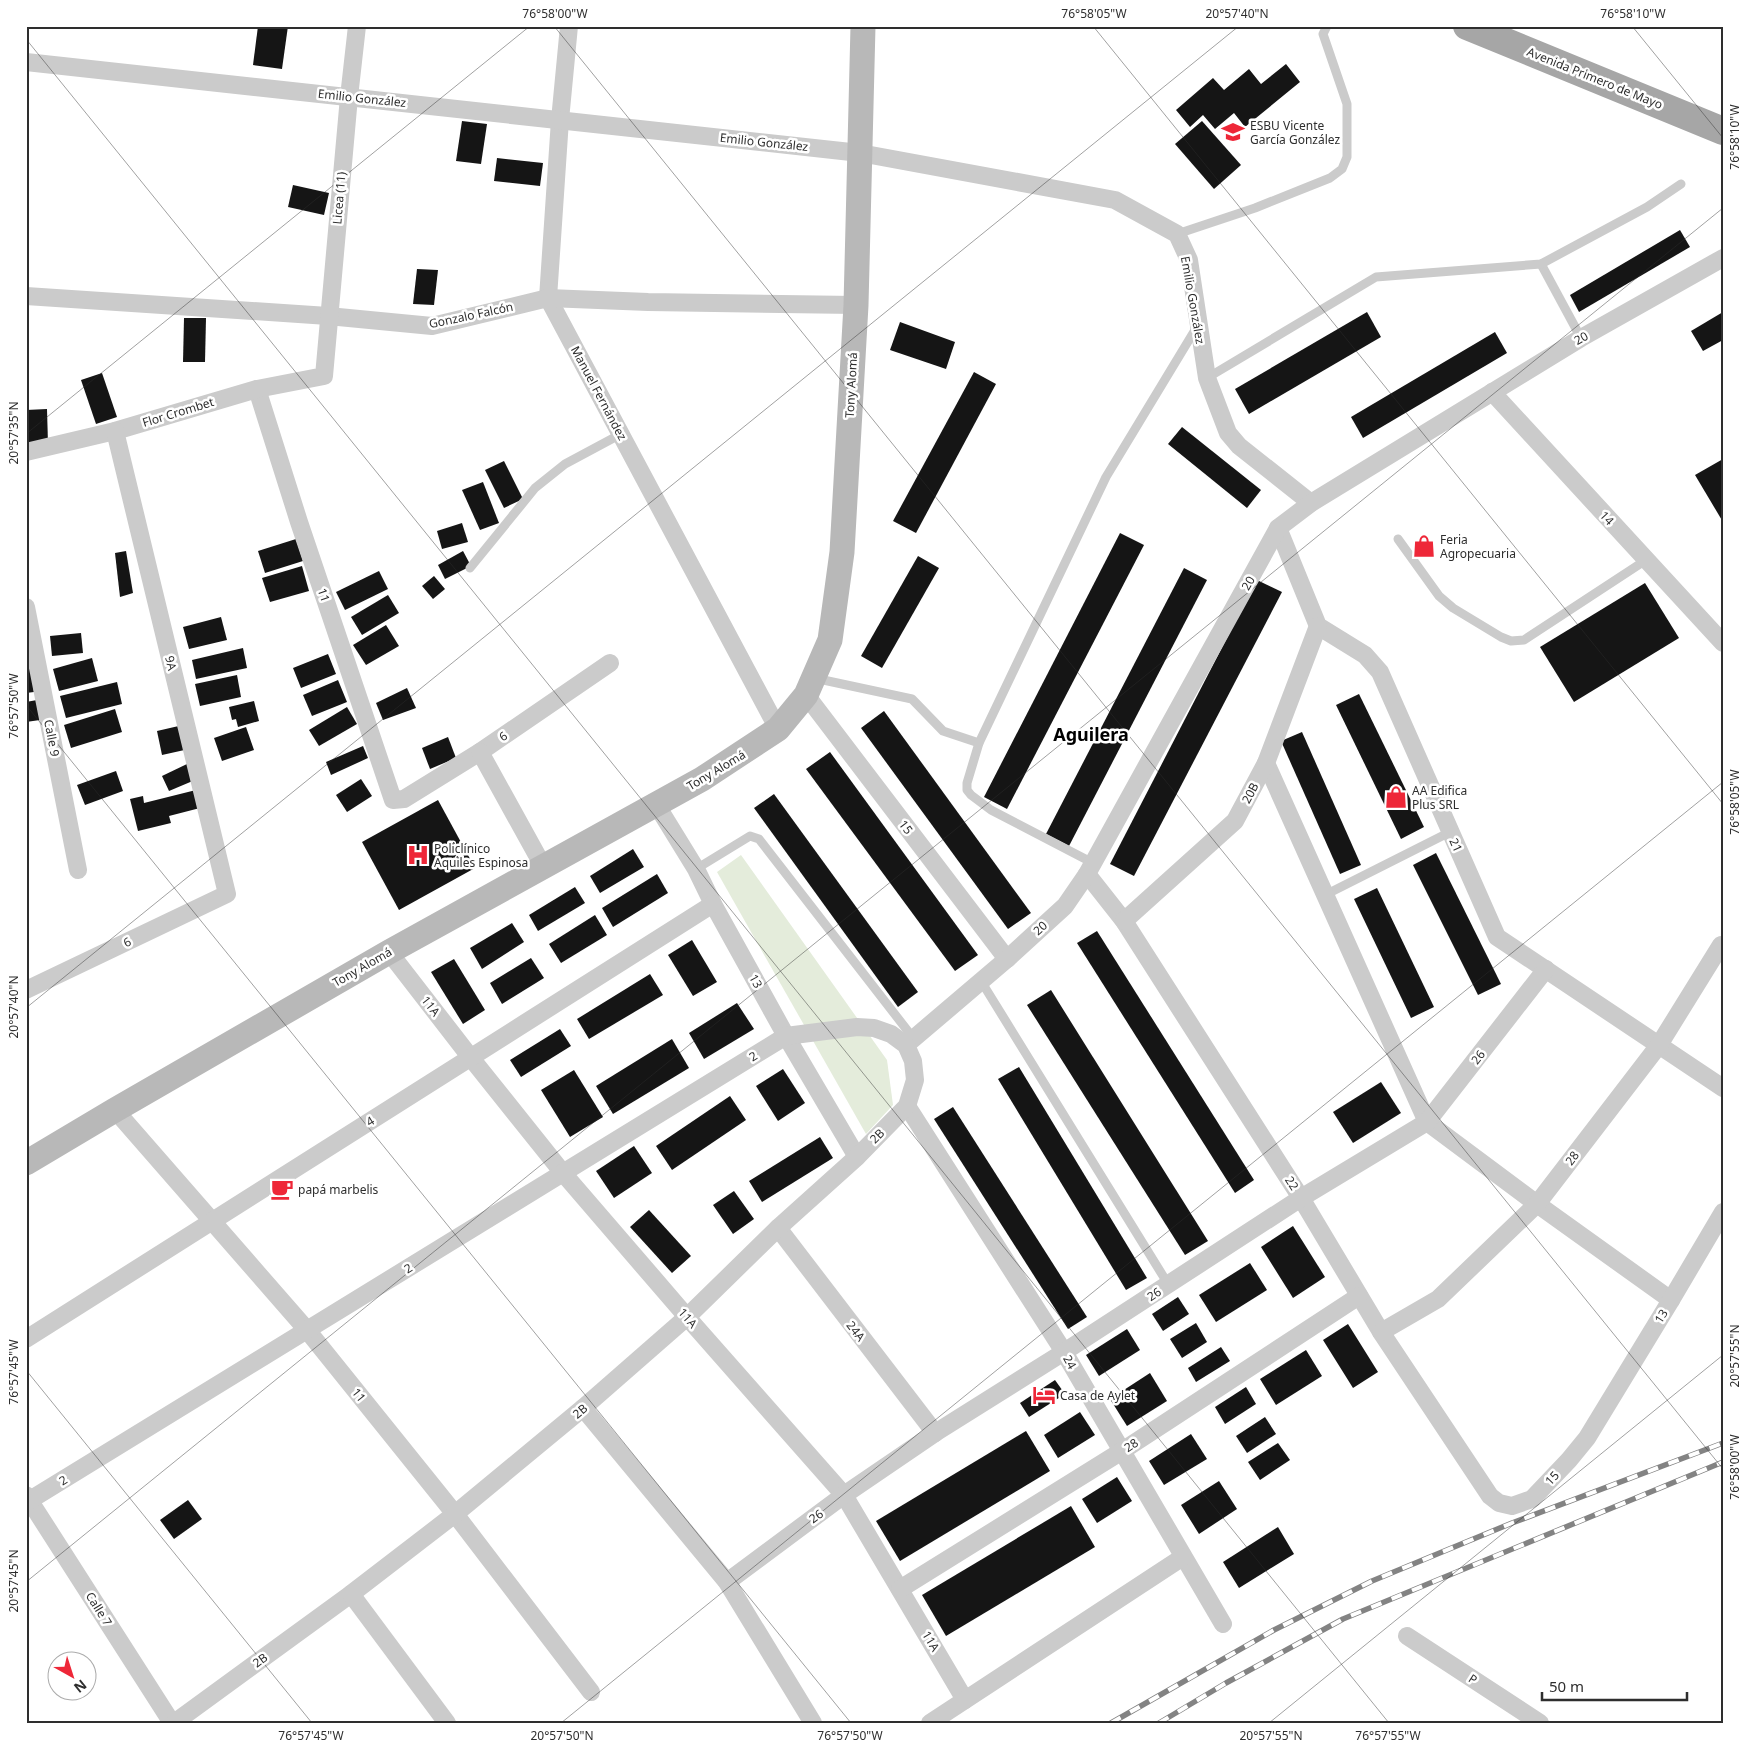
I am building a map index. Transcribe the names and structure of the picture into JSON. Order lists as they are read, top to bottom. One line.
{"streets":{"main road":["Avenida Primero de Mayo"],"street":["Emilio González","Licea (11)","Gonzalo Falcón","20","Tony Alomá","Manuel Fernández","Flor Crombet","14","11","9A","6","Calle 9","20B","15","21","13","11A","2","26","4","2B","28","22","24A","24","Calle 7","P"]},"crossings":[["Emilio González","Licea (11)"],["Emilio González","20"],["Emilio González","Tony Alomá"],["Licea (11)","Gonzalo Falcón"],["Licea (11)","Flor Crombet"],["Gonzalo Falcón","Tony Alomá"],["Gonzalo Falcón","Manuel Fernández"],["20","14"],["20","15"],["20","2B"],["20","22"],["Tony Alomá","Manuel Fernández"],["Tony Alomá","11"],["Tony Alomá","15"],["Tony Alomá","13"],["Tony Alomá","11A"],["Flor Crombet","11"],["Flor Crombet","9A"],["11","6"],["11","2"],["11","4"],["11","2B"],["9A","6"],["20B","21"],["20B","22"],["15","13"],["15","22"],["21","26"],["21","28"],["13","2"],["13","4"],["13","2B"],["11A","2"],["11A","26"],["11A","4"],["11A","2B"],["11A","28"],["2","Calle 7"],["26","22"],["26","24A"],["26","24"],["2B","24A"],["2B","24"],["2B","Calle 7"],["28","22"],["28","24"]],"districts":["Aguilera"],"places":{"school or university":["ESBU Vicente García González"],"shop":["Feria Agropecuaria","AA Edifica Plus SRL"],"hospital":["Policlínico Aquiles Espinosa"],"cafe":["papá marbelis"],"hotel":["Casa de Aylet"]},"scale_bar":"50 m","north":"bottom right","coordinates":["76°58'00\"W","76°58'05\"W","20°57'40\"N","76°58'10\"W","20°57'35\"N","76°57'50\"W","20°57'55\"N","76°57'45\"W","20°57'45\"N","20°57'50\"N","76°57'55\"W"]}
